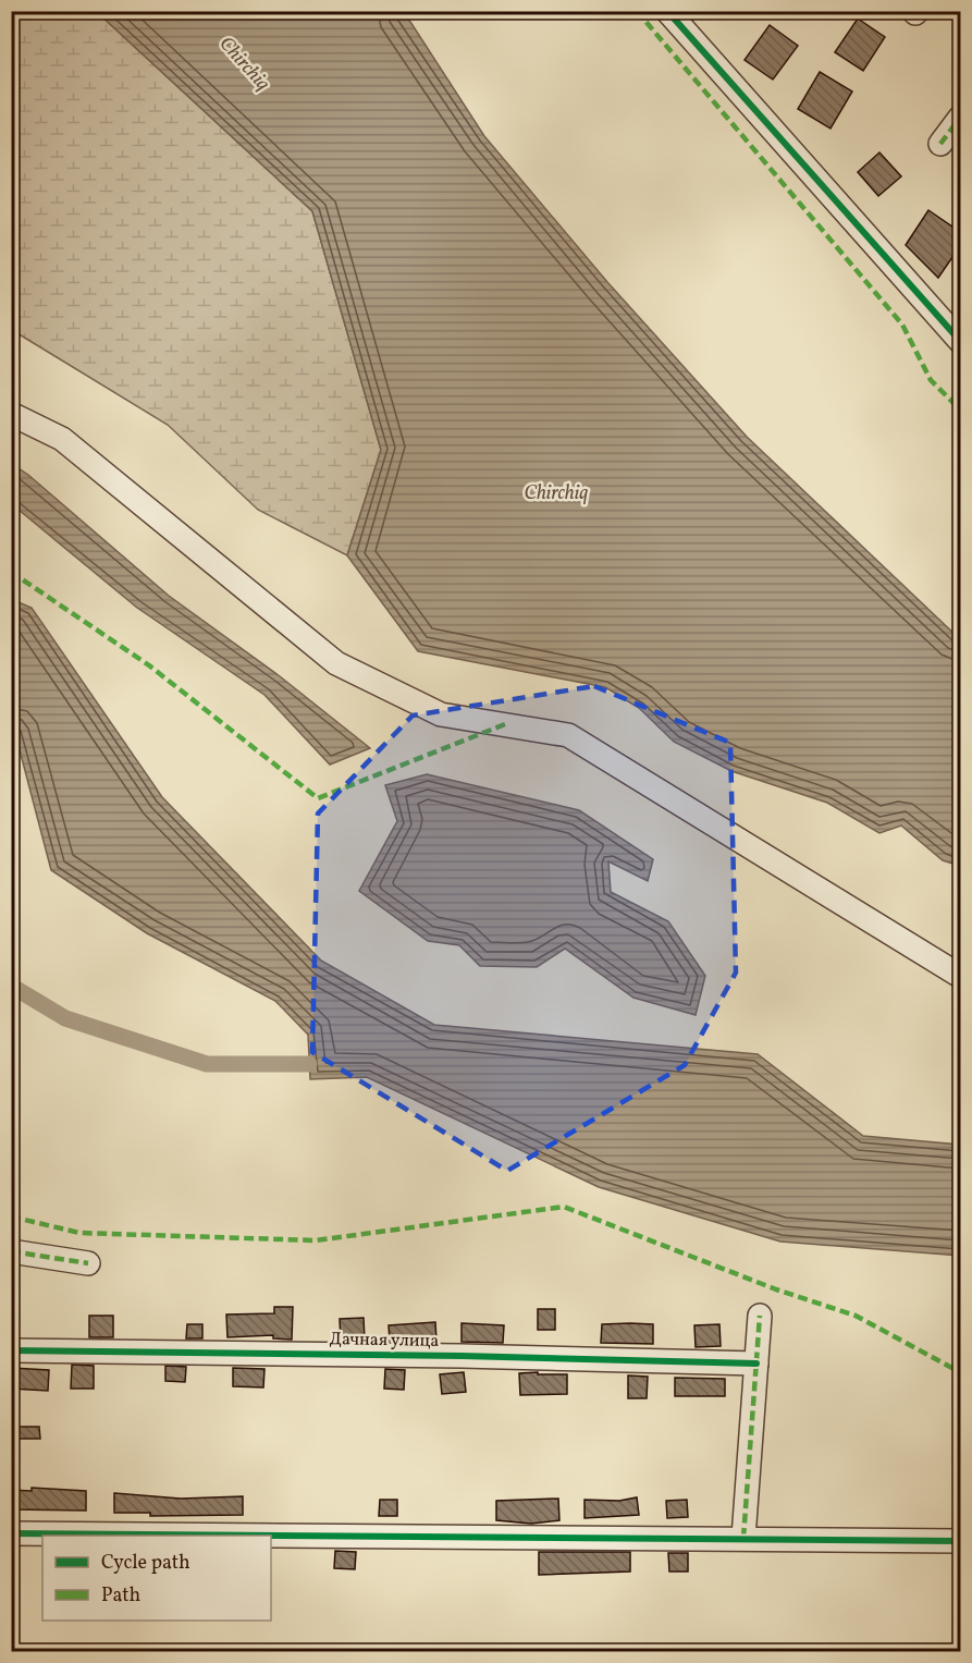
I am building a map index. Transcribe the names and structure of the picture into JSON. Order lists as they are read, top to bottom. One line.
{"streets":{"street":["Дачная улица"]},"water":["Chirchiq"],"legend":["Cycle path","Path"]}
